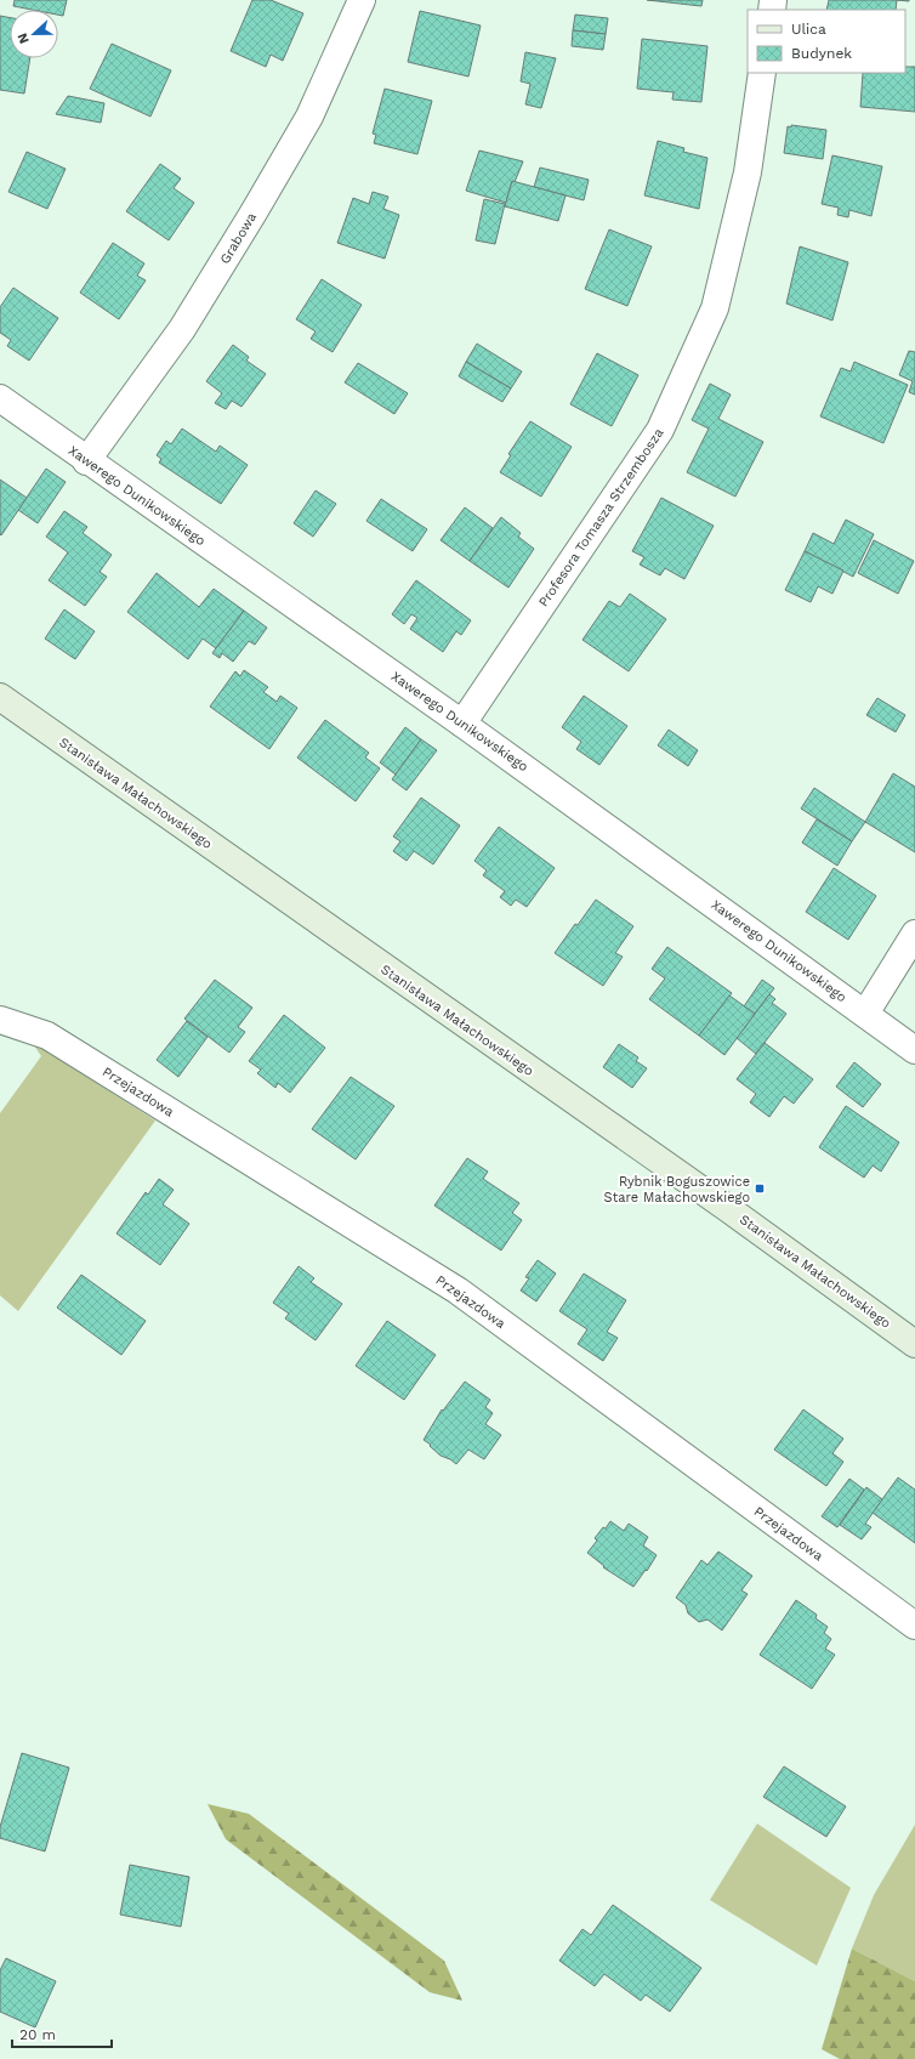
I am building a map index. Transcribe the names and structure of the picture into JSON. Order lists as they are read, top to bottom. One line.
{"streets":{"street":["Grabowa","Xawerego Dunikowskiego","Profesora Tomasza Strzembosza","Stanisława Małachowskiego","Przejazdowa"]},"crossings":[["Grabowa","Xawerego Dunikowskiego"],["Xawerego Dunikowskiego","Profesora Tomasza Strzembosza"]],"places":{"transit":["Rybnik Boguszowice Stare Małachowskiego"]},"legend":["Ulica","Budynek"],"scale_bar":"20 m","north":"left"}
